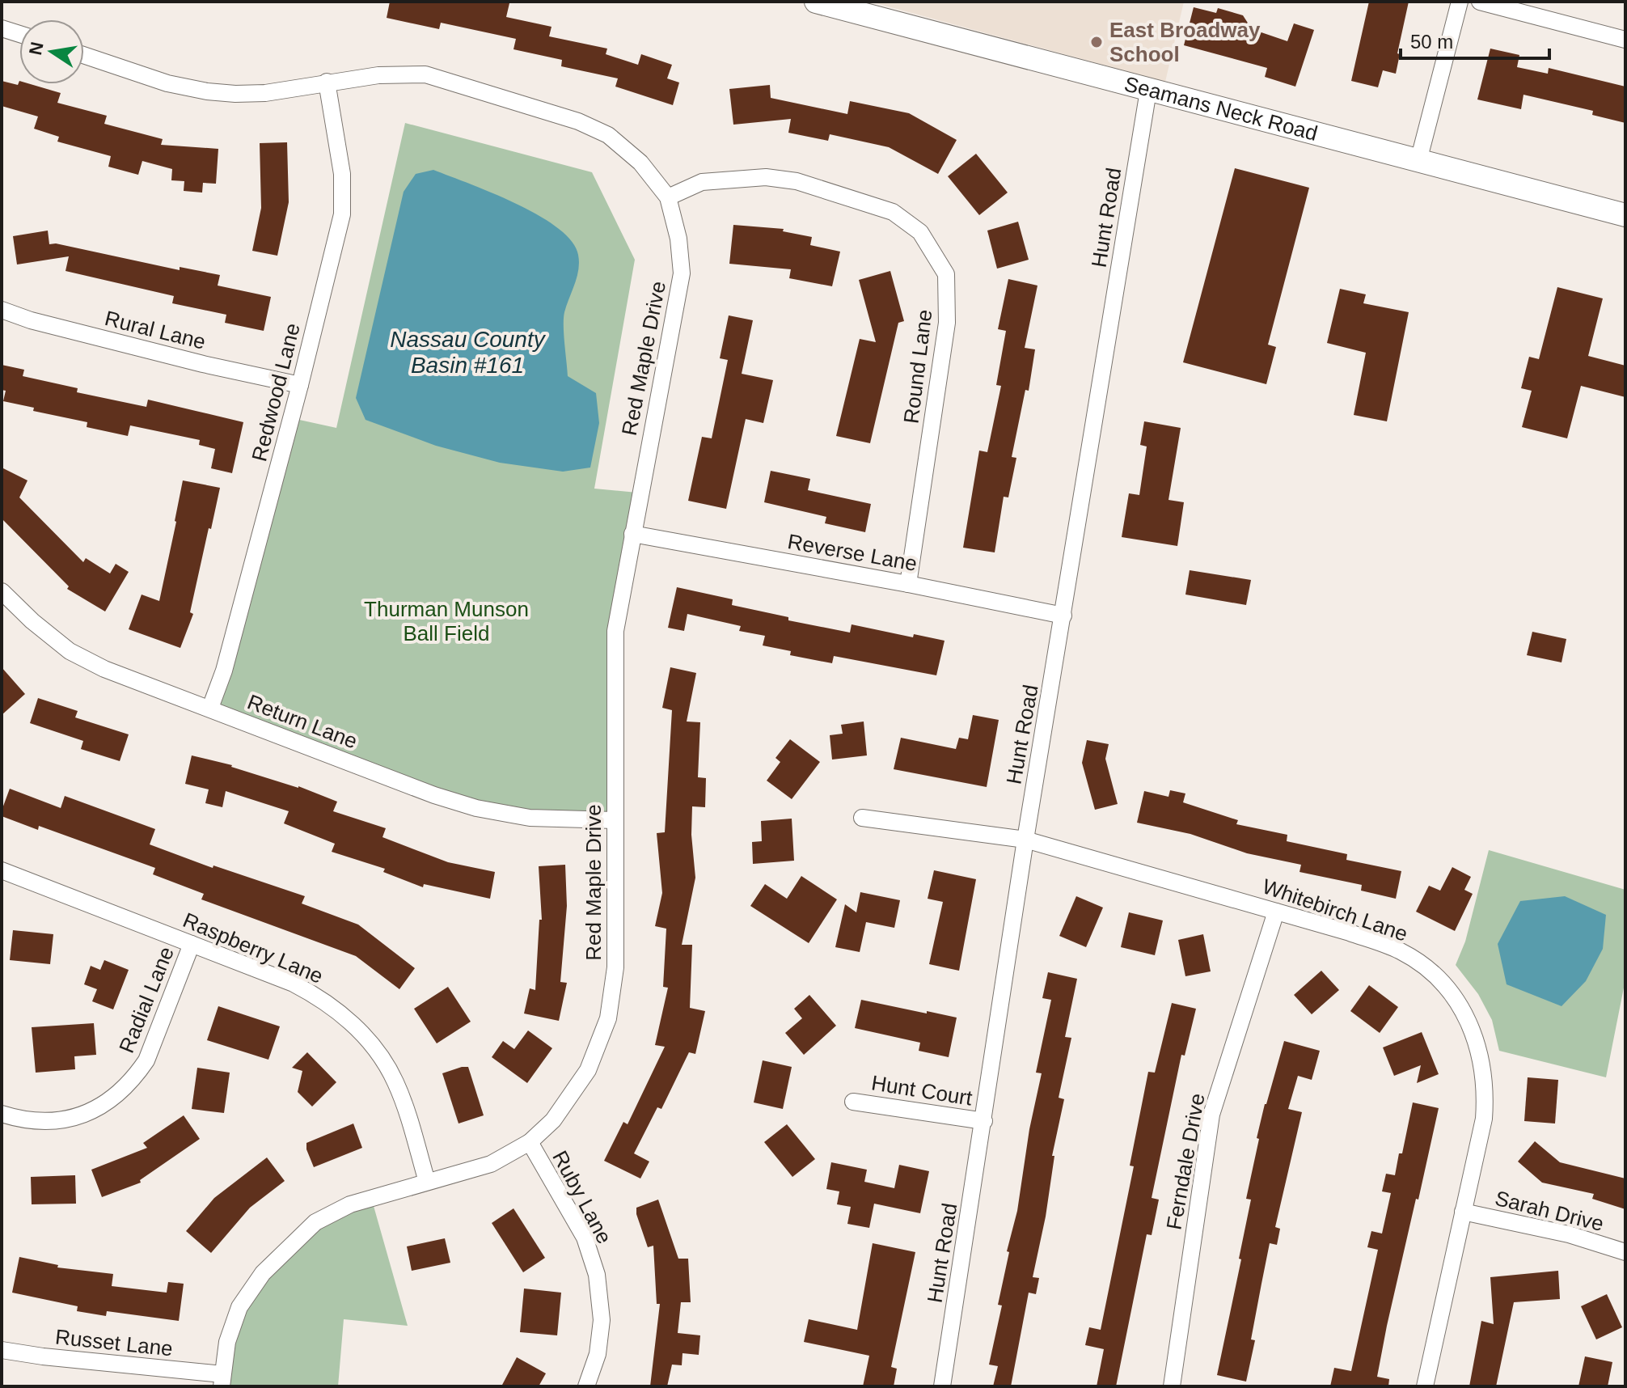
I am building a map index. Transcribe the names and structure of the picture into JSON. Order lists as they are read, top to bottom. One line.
{"streets":{"main road":["Seamans Neck Road"],"street":["Hunt Road","Rural Lane","Red Maple Drive","Round Lane","Redwood Lane","Reverse Lane","Return Lane","Whitebirch Lane","Raspberry Lane","Radial Lane","Hunt Court","Ferndale Drive","Ruby Lane","Sarah Drive","Russet Lane"]},"crossings":[["Seamans Neck Road","Hunt Road"],["Hunt Road","Reverse Lane"],["Hunt Road","Whitebirch Lane"],["Hunt Road","Hunt Court"],["Rural Lane","Redwood Lane"],["Red Maple Drive","Round Lane"],["Red Maple Drive","Redwood Lane"],["Red Maple Drive","Reverse Lane"],["Red Maple Drive","Return Lane"],["Red Maple Drive","Raspberry Lane"],["Red Maple Drive","Ruby Lane"],["Red Maple Drive","Russet Lane"],["Round Lane","Reverse Lane"],["Redwood Lane","Return Lane"],["Whitebirch Lane","Ferndale Drive"],["Whitebirch Lane","Sarah Drive"],["Raspberry Lane","Radial Lane"]],"water":["Nassau County Basin #161"],"parks":["Thurman Munson Ball Field"],"places":["East Broadway School"],"scale_bar":"50 m","north":"left"}
